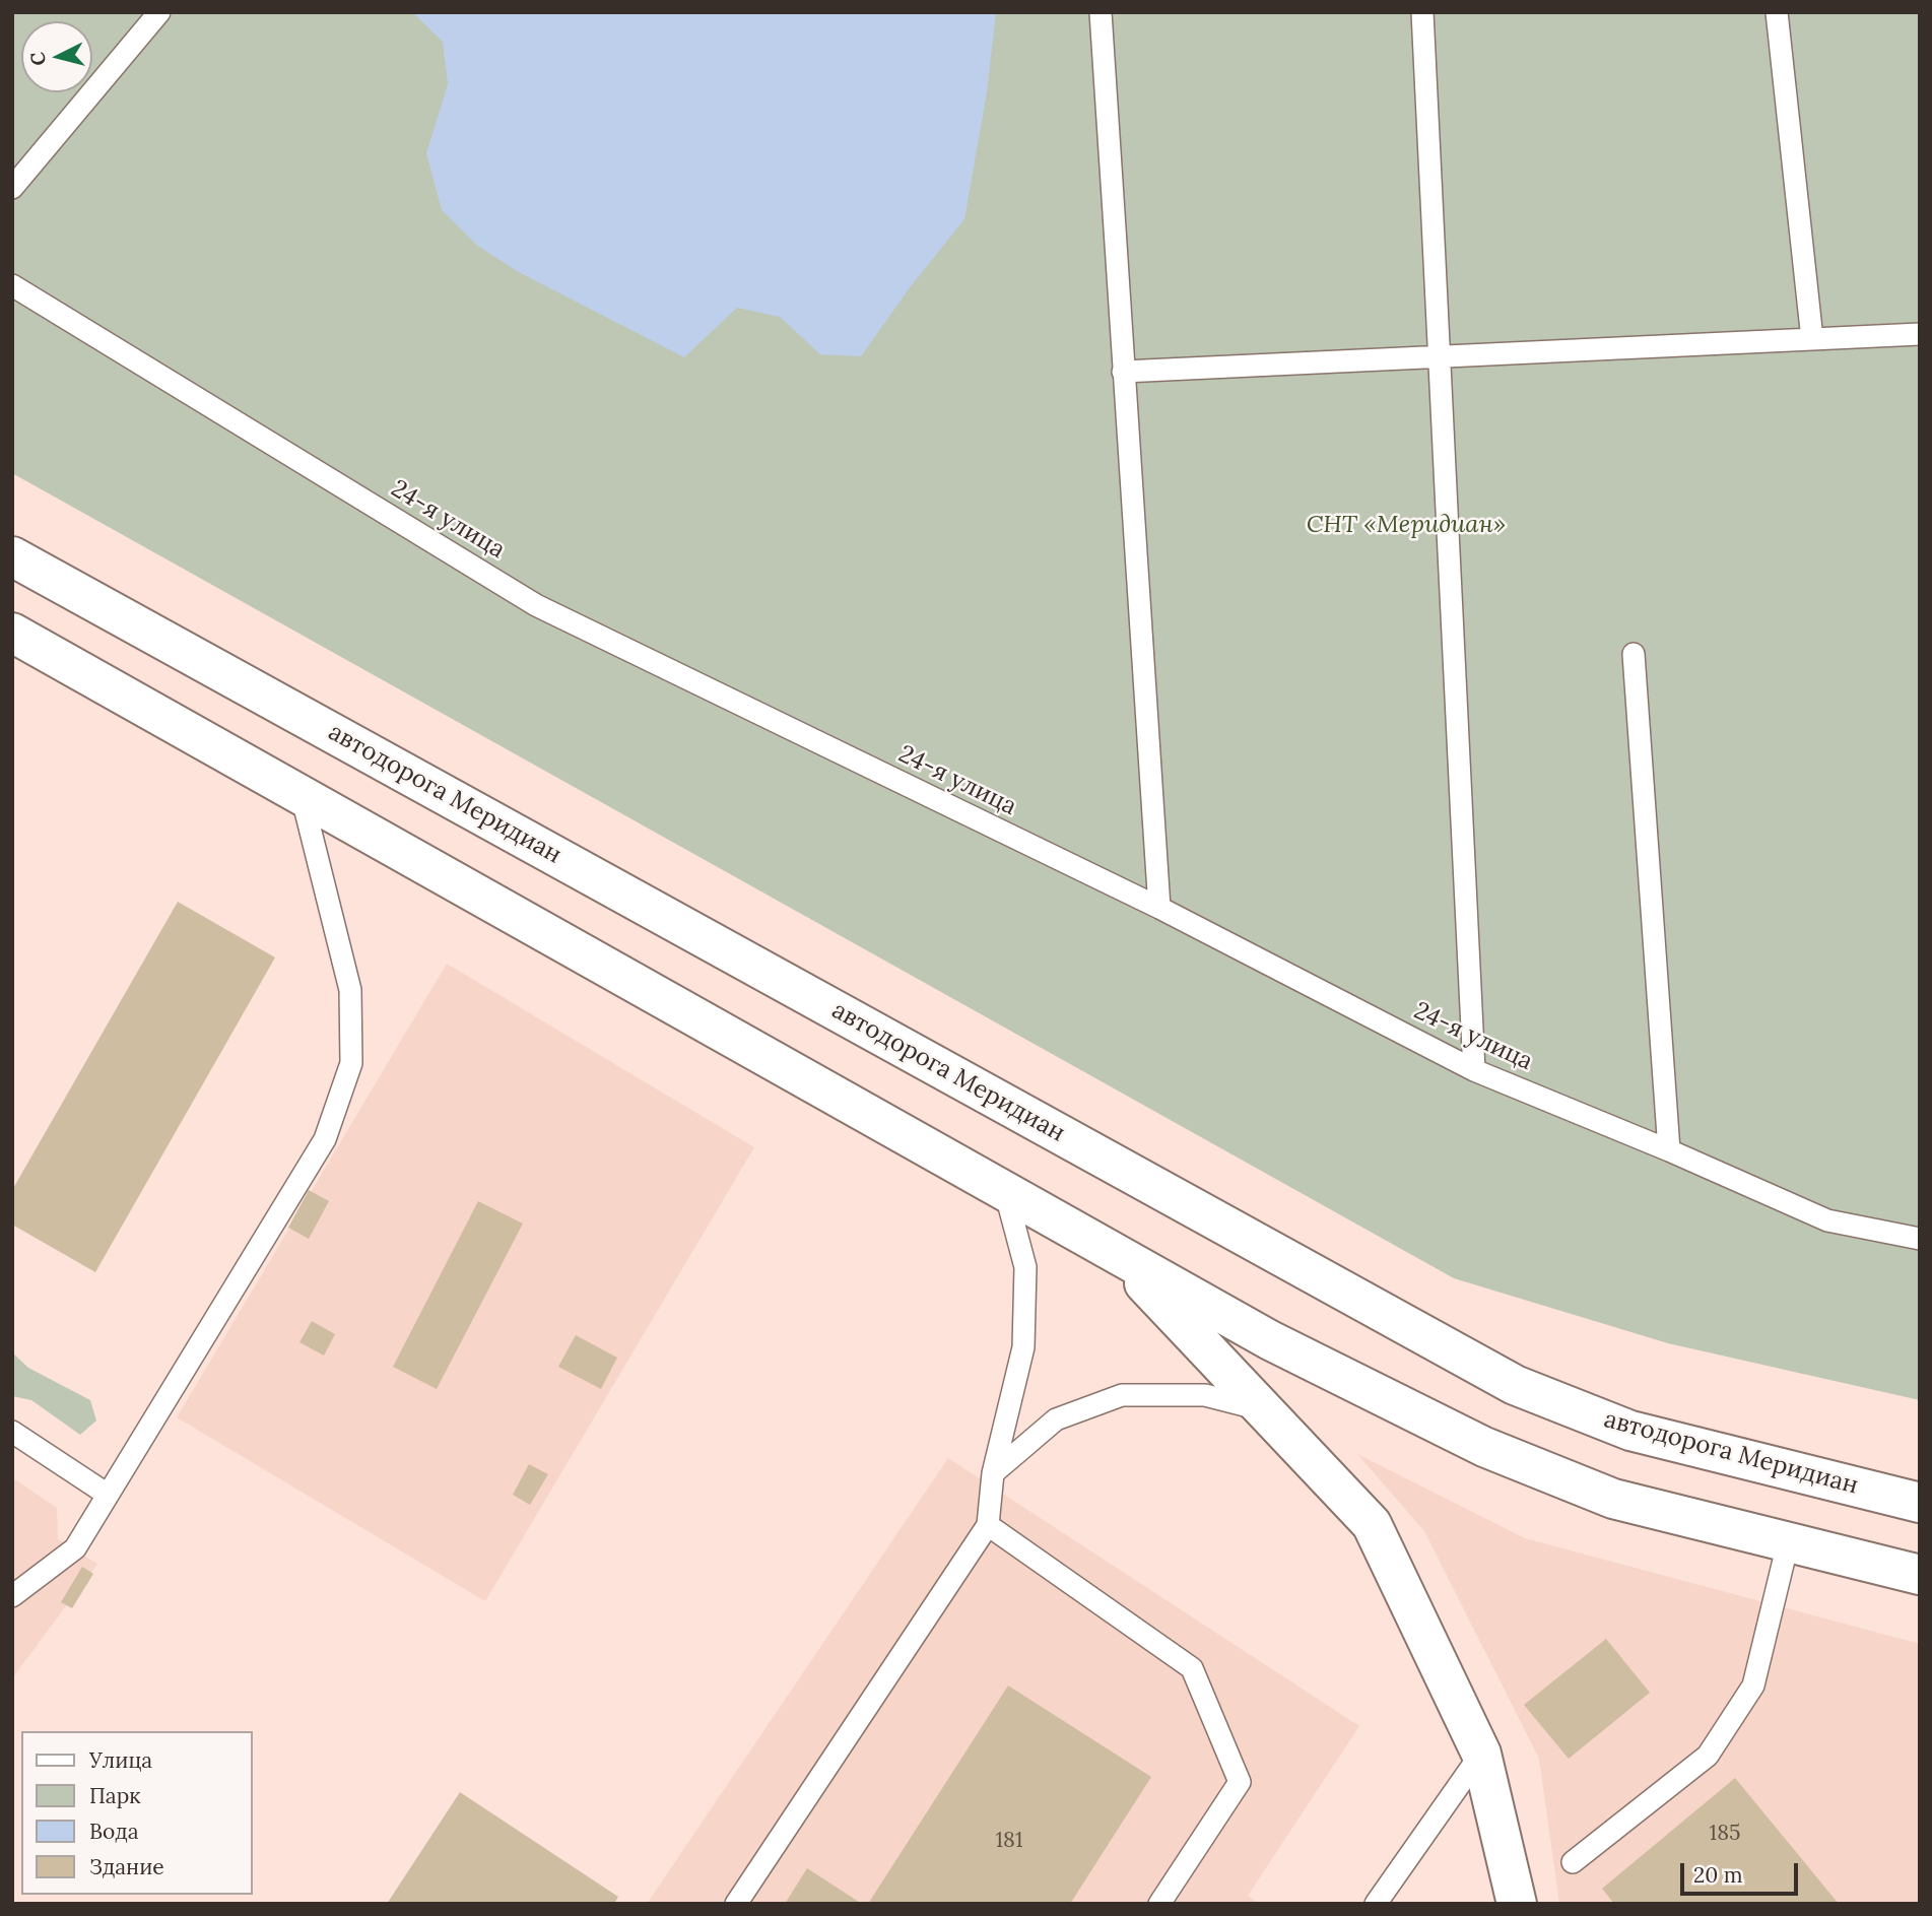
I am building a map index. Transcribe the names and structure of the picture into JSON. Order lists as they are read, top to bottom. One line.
{"streets":{"main road":["автодорога Меридиан"],"lane":["24-я улица"]},"parks":["СНТ «Меридиан»"],"house_numbers":["185","181"],"legend":["Улица","Парк","Вода","Здание"],"scale_bar":"20 m","north":"left"}
